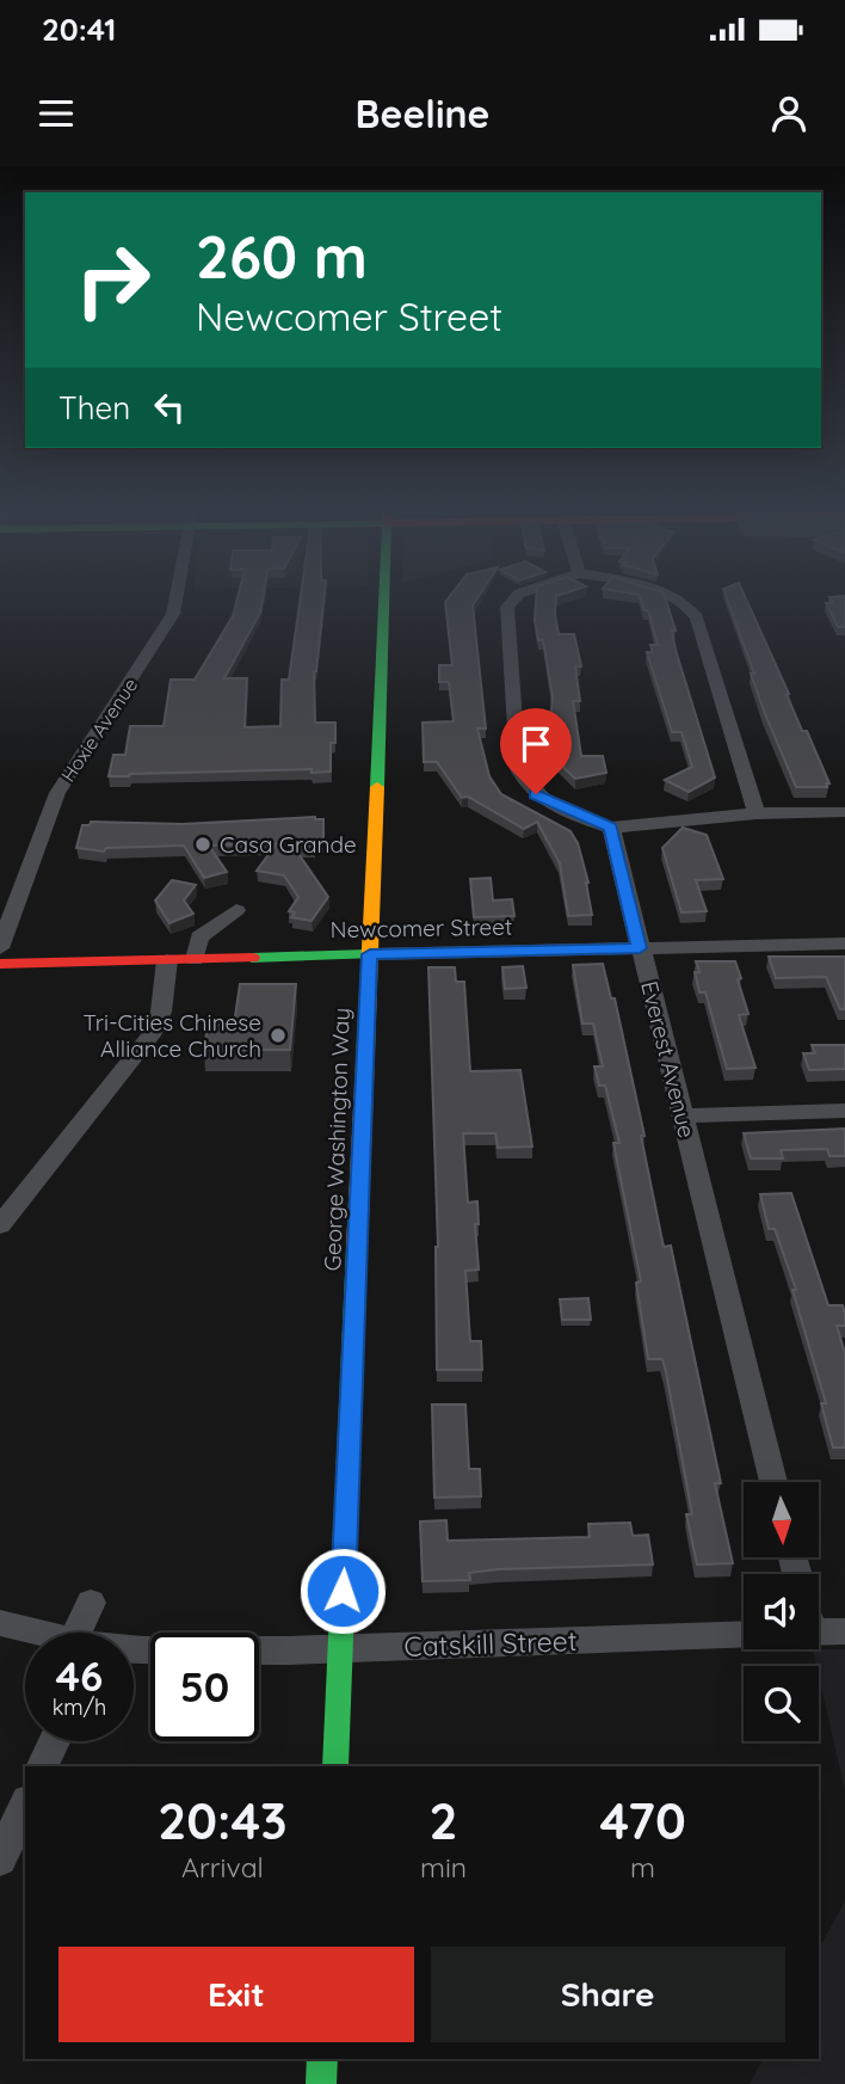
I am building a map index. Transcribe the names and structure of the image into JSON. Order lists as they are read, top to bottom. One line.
{"streets":{"main road":["Newcomer Street","George Washington Way"],"street":["Hoxie Avenue","Everest Avenue","Catskill Street"]},"crossings":[["Newcomer Street","Everest Avenue"],["Newcomer Street","George Washington Way"],["George Washington Way","Catskill Street"]],"places":["Casa Grande","Tri-Cities Chinese Alliance Church"],"north":"bottom","page":{"status":"20:41","header":"Beeline","turn":["260 m","Newcomer Street"],"then":"Then","speed":"46 km/h","limit":"50","eta":["20:43","Arrival","2","min","470","m"],"buttons":["Exit","Share"]}}
